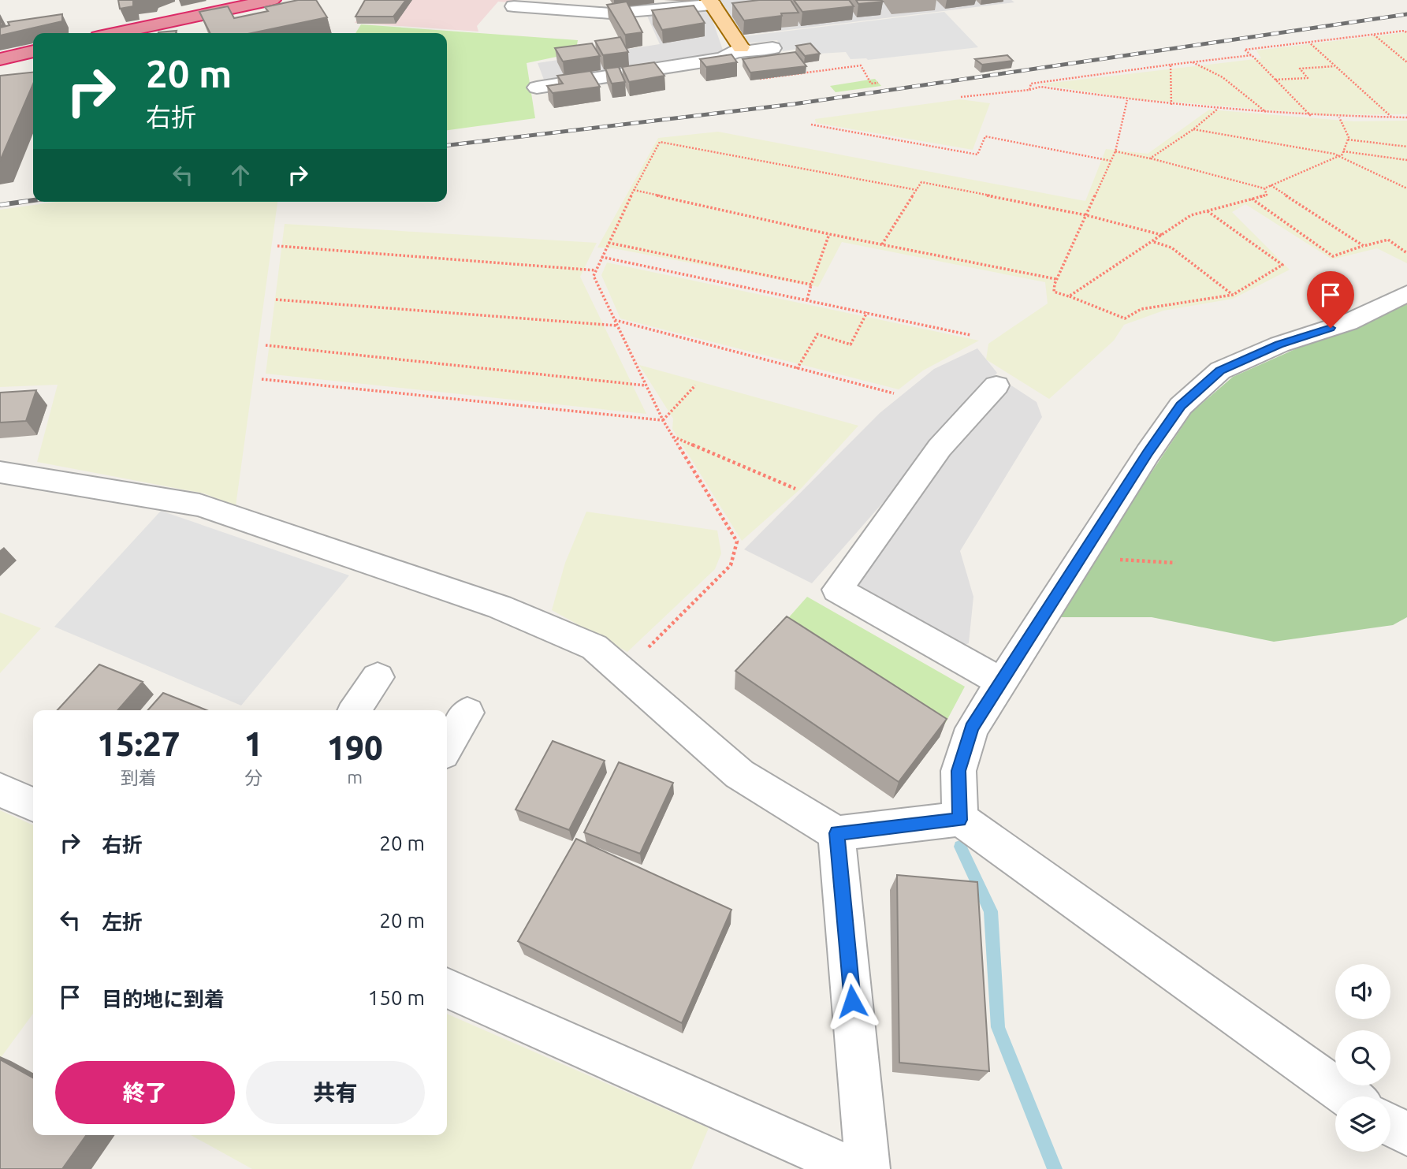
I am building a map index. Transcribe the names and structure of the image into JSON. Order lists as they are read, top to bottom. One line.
{"page":{"turn":["20 m","右折"],"eta":["15:27","到着","1","分","190","m"],"list":[{"name":"右折","value":"20 m"},{"name":"左折","value":"20 m"},{"name":"目的地に到着","value":"150 m"}],"buttons":["終了","共有"]}}
